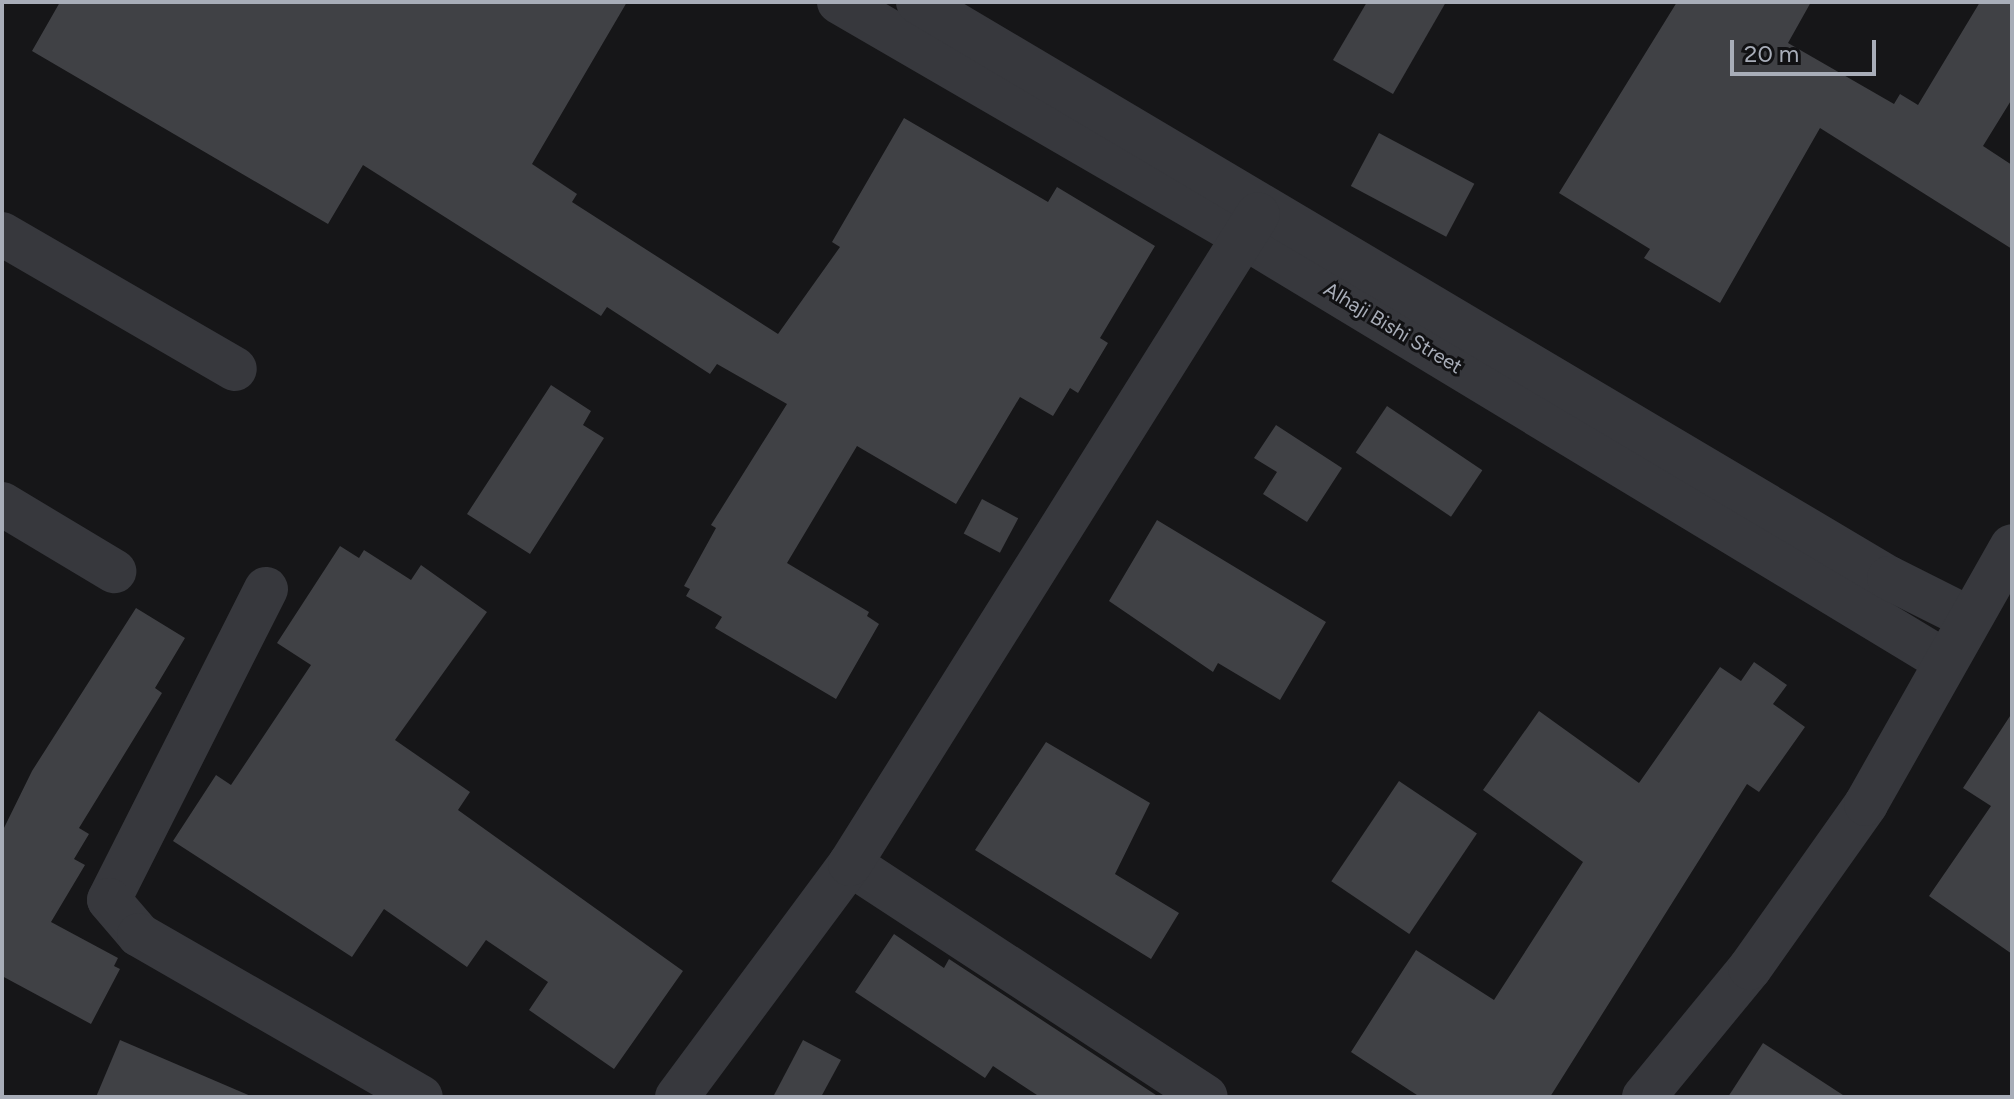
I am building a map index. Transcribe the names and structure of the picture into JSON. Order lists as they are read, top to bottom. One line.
{"streets":{"street":["Alhaji Bishi Street"]},"scale_bar":"20 m"}
